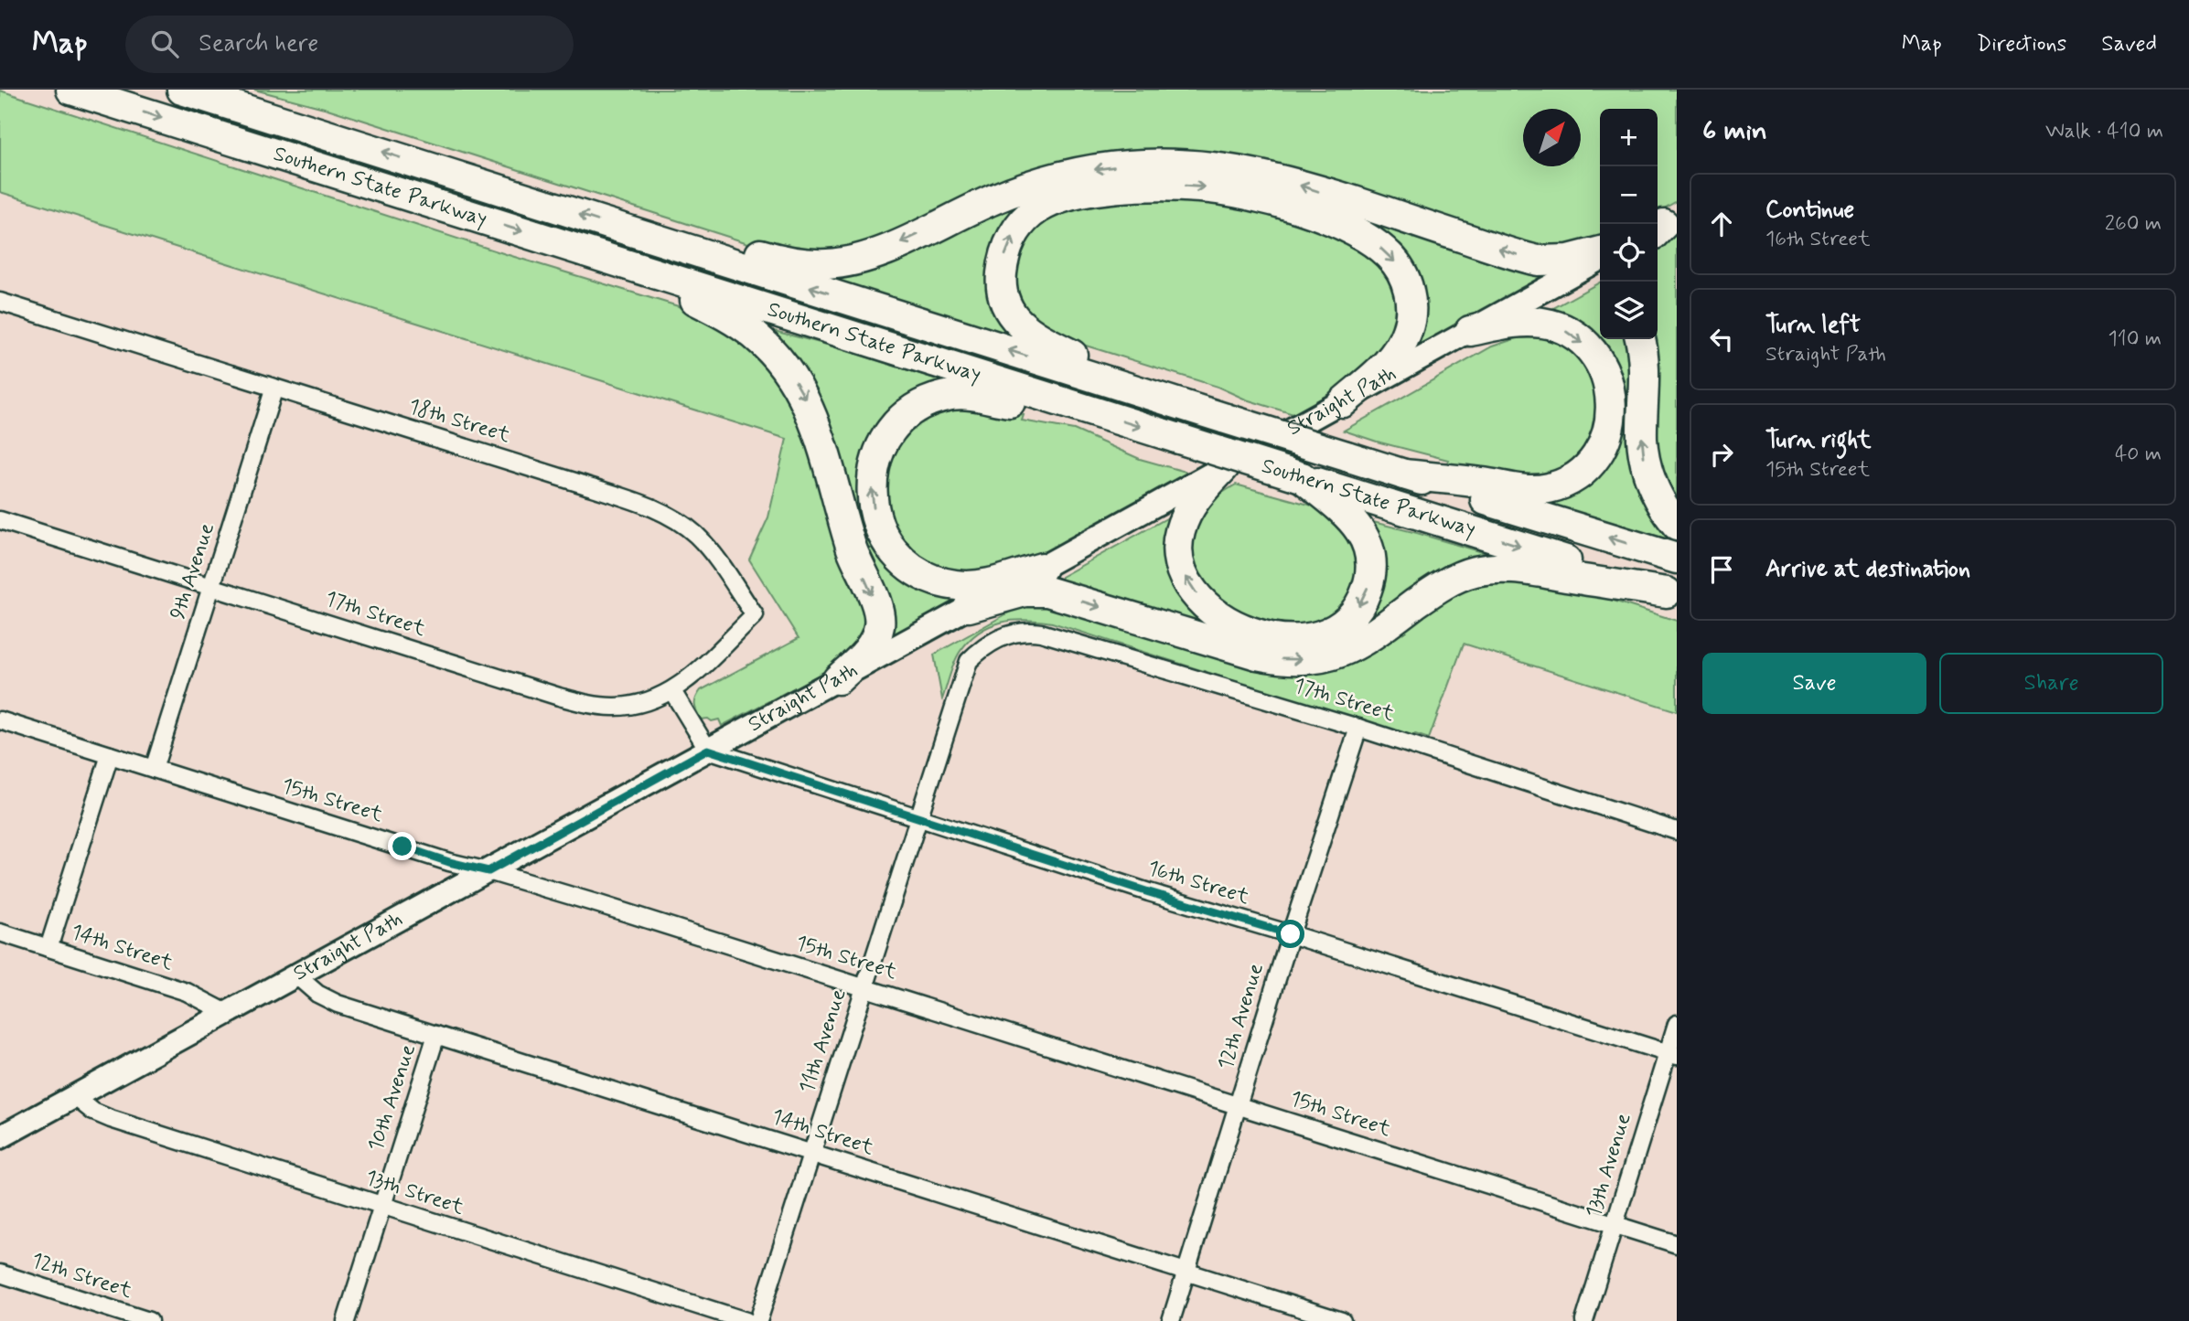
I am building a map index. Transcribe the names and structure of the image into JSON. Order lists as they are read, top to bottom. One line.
{"streets":{"highway":["Southern State Parkway"],"main road":["Straight Path"],"street":["18th Street","9th Avenue","17th Street","15th Street","16th Street","14th Street","12th Avenue","11th Avenue","10th Avenue","13th Avenue","13th Street","12th Street"]},"crossings":[["Straight Path","15th Street"],["Straight Path","16th Street"],["Straight Path","14th Street"],["Straight Path","13th Street"],["18th Street","9th Avenue"],["18th Street","17th Street"],["9th Avenue","17th Street"],["9th Avenue","15th Street"],["17th Street","12th Avenue"],["17th Street","11th Avenue"],["15th Street","12th Avenue"],["15th Street","11th Avenue"],["15th Street","13th Avenue"],["16th Street","12th Avenue"],["16th Street","11th Avenue"],["16th Street","13th Avenue"],["14th Street","12th Avenue"],["14th Street","11th Avenue"],["14th Street","10th Avenue"],["10th Avenue","13th Street"]],"north":"top right","page":{"header":"Map","search":"Search here","nav":["Map","Directions","Saved"],"heading":["6 min","Walk · 410 m"],"map_buttons":["+","−"],"list":[["Continue","16th Street","260 m"],["Turn left","Straight Path","110 m"],["Turn right","15th Street","40 m"],"Arrive at destination"],"buttons":["Save","Share"]}}
